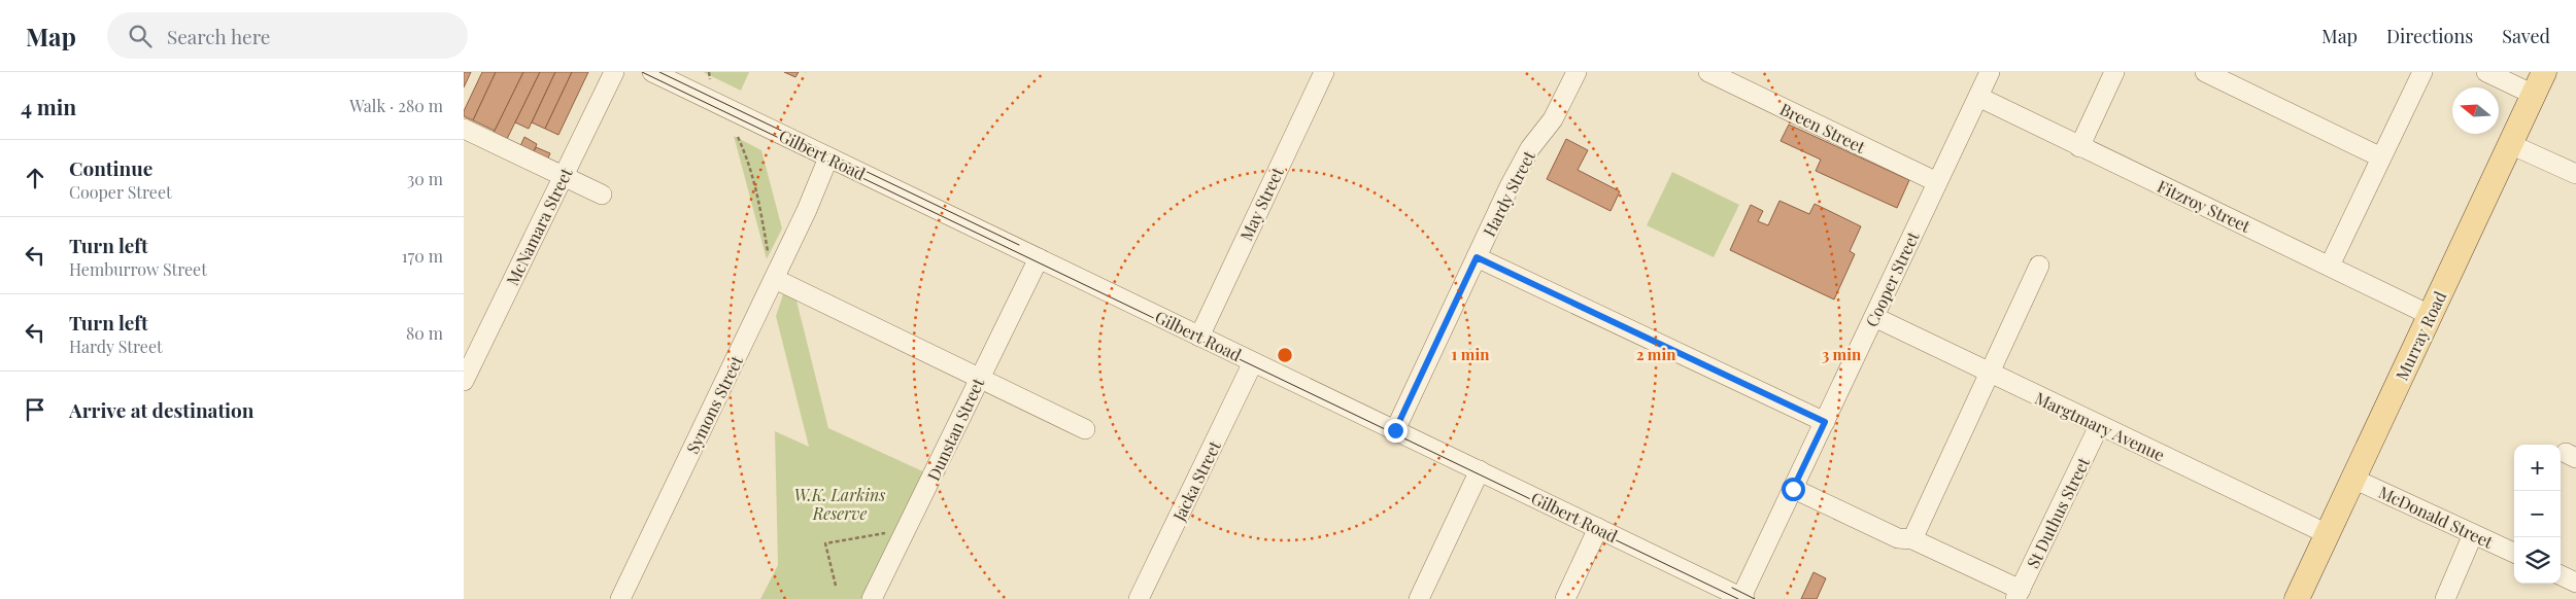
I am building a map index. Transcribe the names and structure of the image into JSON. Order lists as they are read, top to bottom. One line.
{"streets":{"main road":["Murray Road"],"street":["Breen Street","Gilbert Road","Hardy Street","May Street","Fitzroy Street","McNamara Street","Cooper Street","Symons Street","Margtmary Avenue","Dunstan Street","Jacka Street","St Duthus Street","McDonald Street"]},"crossings":[["Breen Street","Cooper Street"],["Gilbert Road","Hardy Street"],["Gilbert Road","May Street"],["Gilbert Road","Cooper Street"],["Gilbert Road","Symons Street"],["Gilbert Road","Dunstan Street"],["Gilbert Road","Jacka Street"],["Fitzroy Street","Cooper Street"],["Fitzroy Street","Murray Road"],["Cooper Street","Margtmary Avenue"],["Murray Road","Margtmary Avenue"],["Murray Road","McDonald Street"],["Margtmary Avenue","St Duthus Street"]],"parks":["W.K. Larkins Reserve"],"north":"left","page":{"header":"Map","search":"Search here","nav":["Map","Directions","Saved"],"heading":["4 min","Walk · 280 m"],"list":[["Continue","Cooper Street","30 m"],["Turn left","Hemburrow Street","170 m"],["Turn left","Hardy Street","80 m"],"Arrive at destination"],"map_buttons":["+","−"]},"rings":["1 min","2 min","3 min"]}
